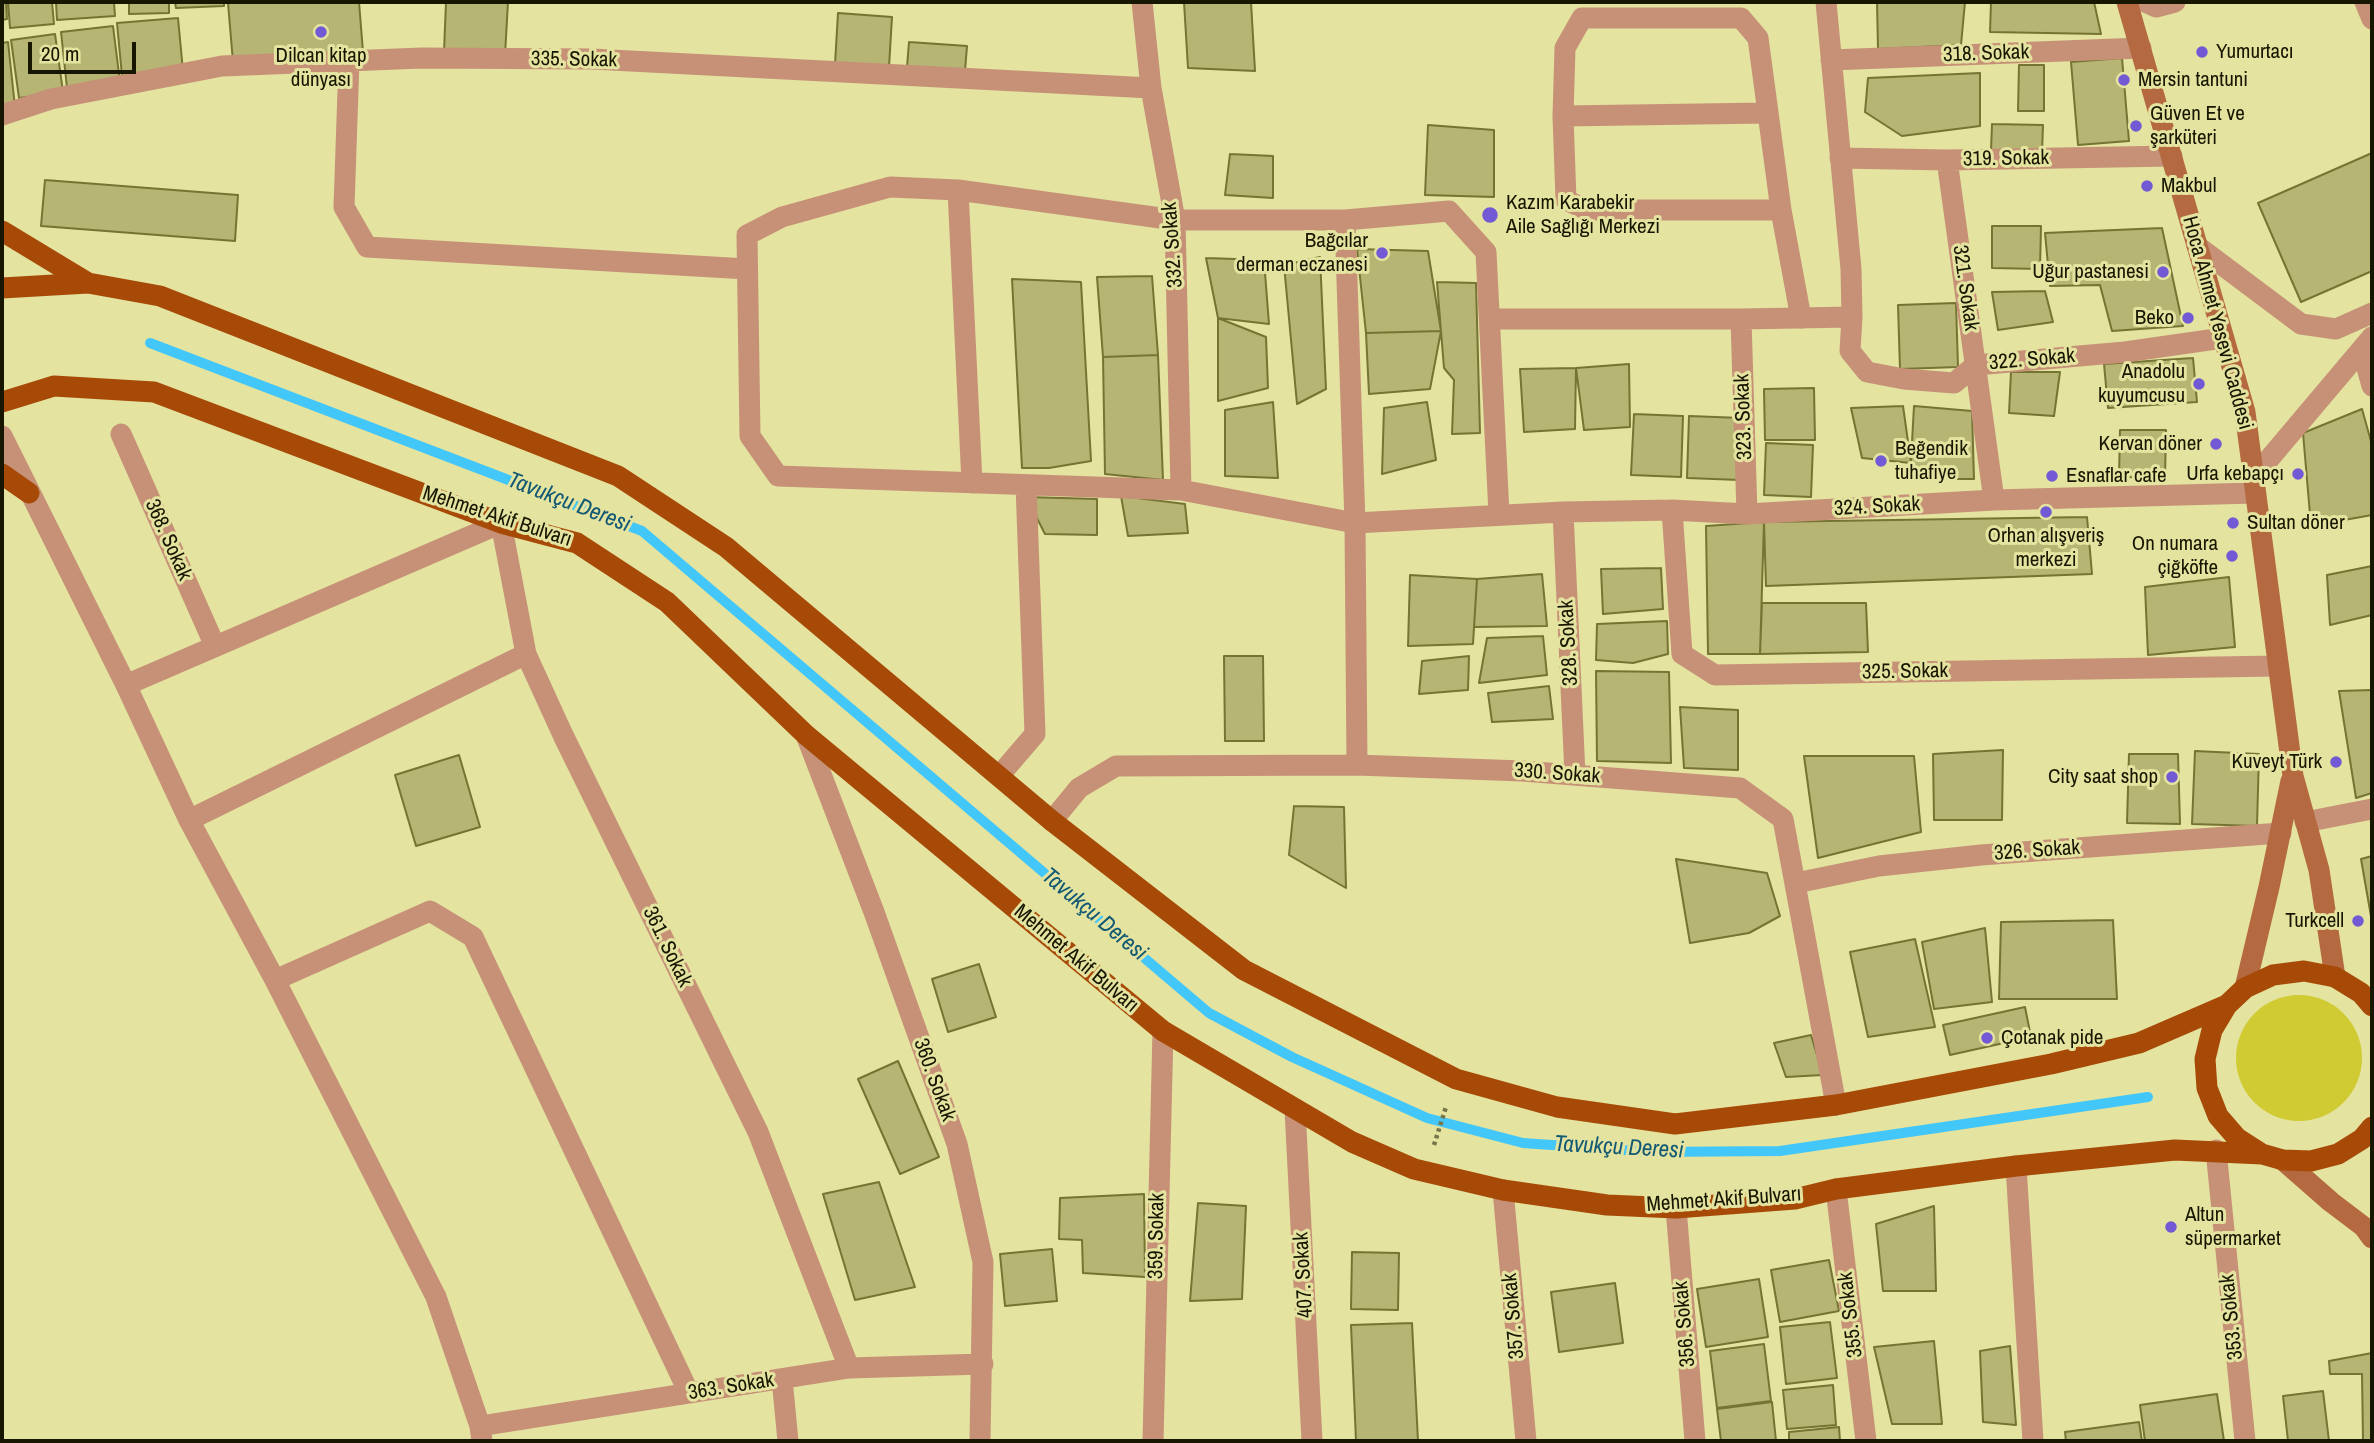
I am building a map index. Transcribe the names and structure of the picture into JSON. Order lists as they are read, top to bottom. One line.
{"streets":{"main road":["Hoca Ahmet Yesevi Caddesi","Mehmet Akif Bulvarı"],"street":["318. Sokak","335. Sokak","319. Sokak","332. Sokak","321. Sokak","322. Sokak","323. Sokak","324. Sokak","368. Sokak","328. Sokak","325. Sokak","330. Sokak","326. Sokak","361. Sokak","360. Sokak","359. Sokak","407. Sokak","355. Sokak","357. Sokak","353. Sokak","356. Sokak","363. Sokak"]},"crossings":[["318. Sokak","Hoca Ahmet Yesevi Caddesi"],["318. Sokak","322. Sokak"],["335. Sokak","332. Sokak"],["319. Sokak","321. Sokak"],["319. Sokak","Hoca Ahmet Yesevi Caddesi"],["319. Sokak","322. Sokak"],["332. Sokak","324. Sokak"],["321. Sokak","322. Sokak"],["321. Sokak","324. Sokak"],["Hoca Ahmet Yesevi Caddesi","322. Sokak"],["Hoca Ahmet Yesevi Caddesi","324. Sokak"],["Hoca Ahmet Yesevi Caddesi","325. Sokak"],["323. Sokak","324. Sokak"],["324. Sokak","328. Sokak"],["324. Sokak","325. Sokak"],["Mehmet Akif Bulvarı","361. Sokak"],["Mehmet Akif Bulvarı","360. Sokak"],["Mehmet Akif Bulvarı","359. Sokak"],["Mehmet Akif Bulvarı","407. Sokak"],["Mehmet Akif Bulvarı","355. Sokak"],["Mehmet Akif Bulvarı","357. Sokak"],["Mehmet Akif Bulvarı","353. Sokak"],["Mehmet Akif Bulvarı","356. Sokak"],["328. Sokak","330. Sokak"],["330. Sokak","326. Sokak"],["361. Sokak","363. Sokak"],["360. Sokak","363. Sokak"]],"water":["Tavukçu Deresi"],"places":["Dilcan kitap dünyası","Yumurtacı","Mersin tantuni","Güven Et ve şarküteri","Makbul","Kazım Karabekir Aile Sağlığı Merkezi","Bağcılar derman eczanesi","Uğur pastanesi","Beko","Anadolu kuyumcusu","Kervan döner","Beğendik tuhafiye","Urfa kebapçı","Esnaflar cafe","Orhan alışveriş merkezi","Sultan döner","On numara çiğköfte","Kuveyt Türk","City saat shop","Turkcell","Çotanak pide","Altun süpermarket"],"scale_bar":"20 m"}
